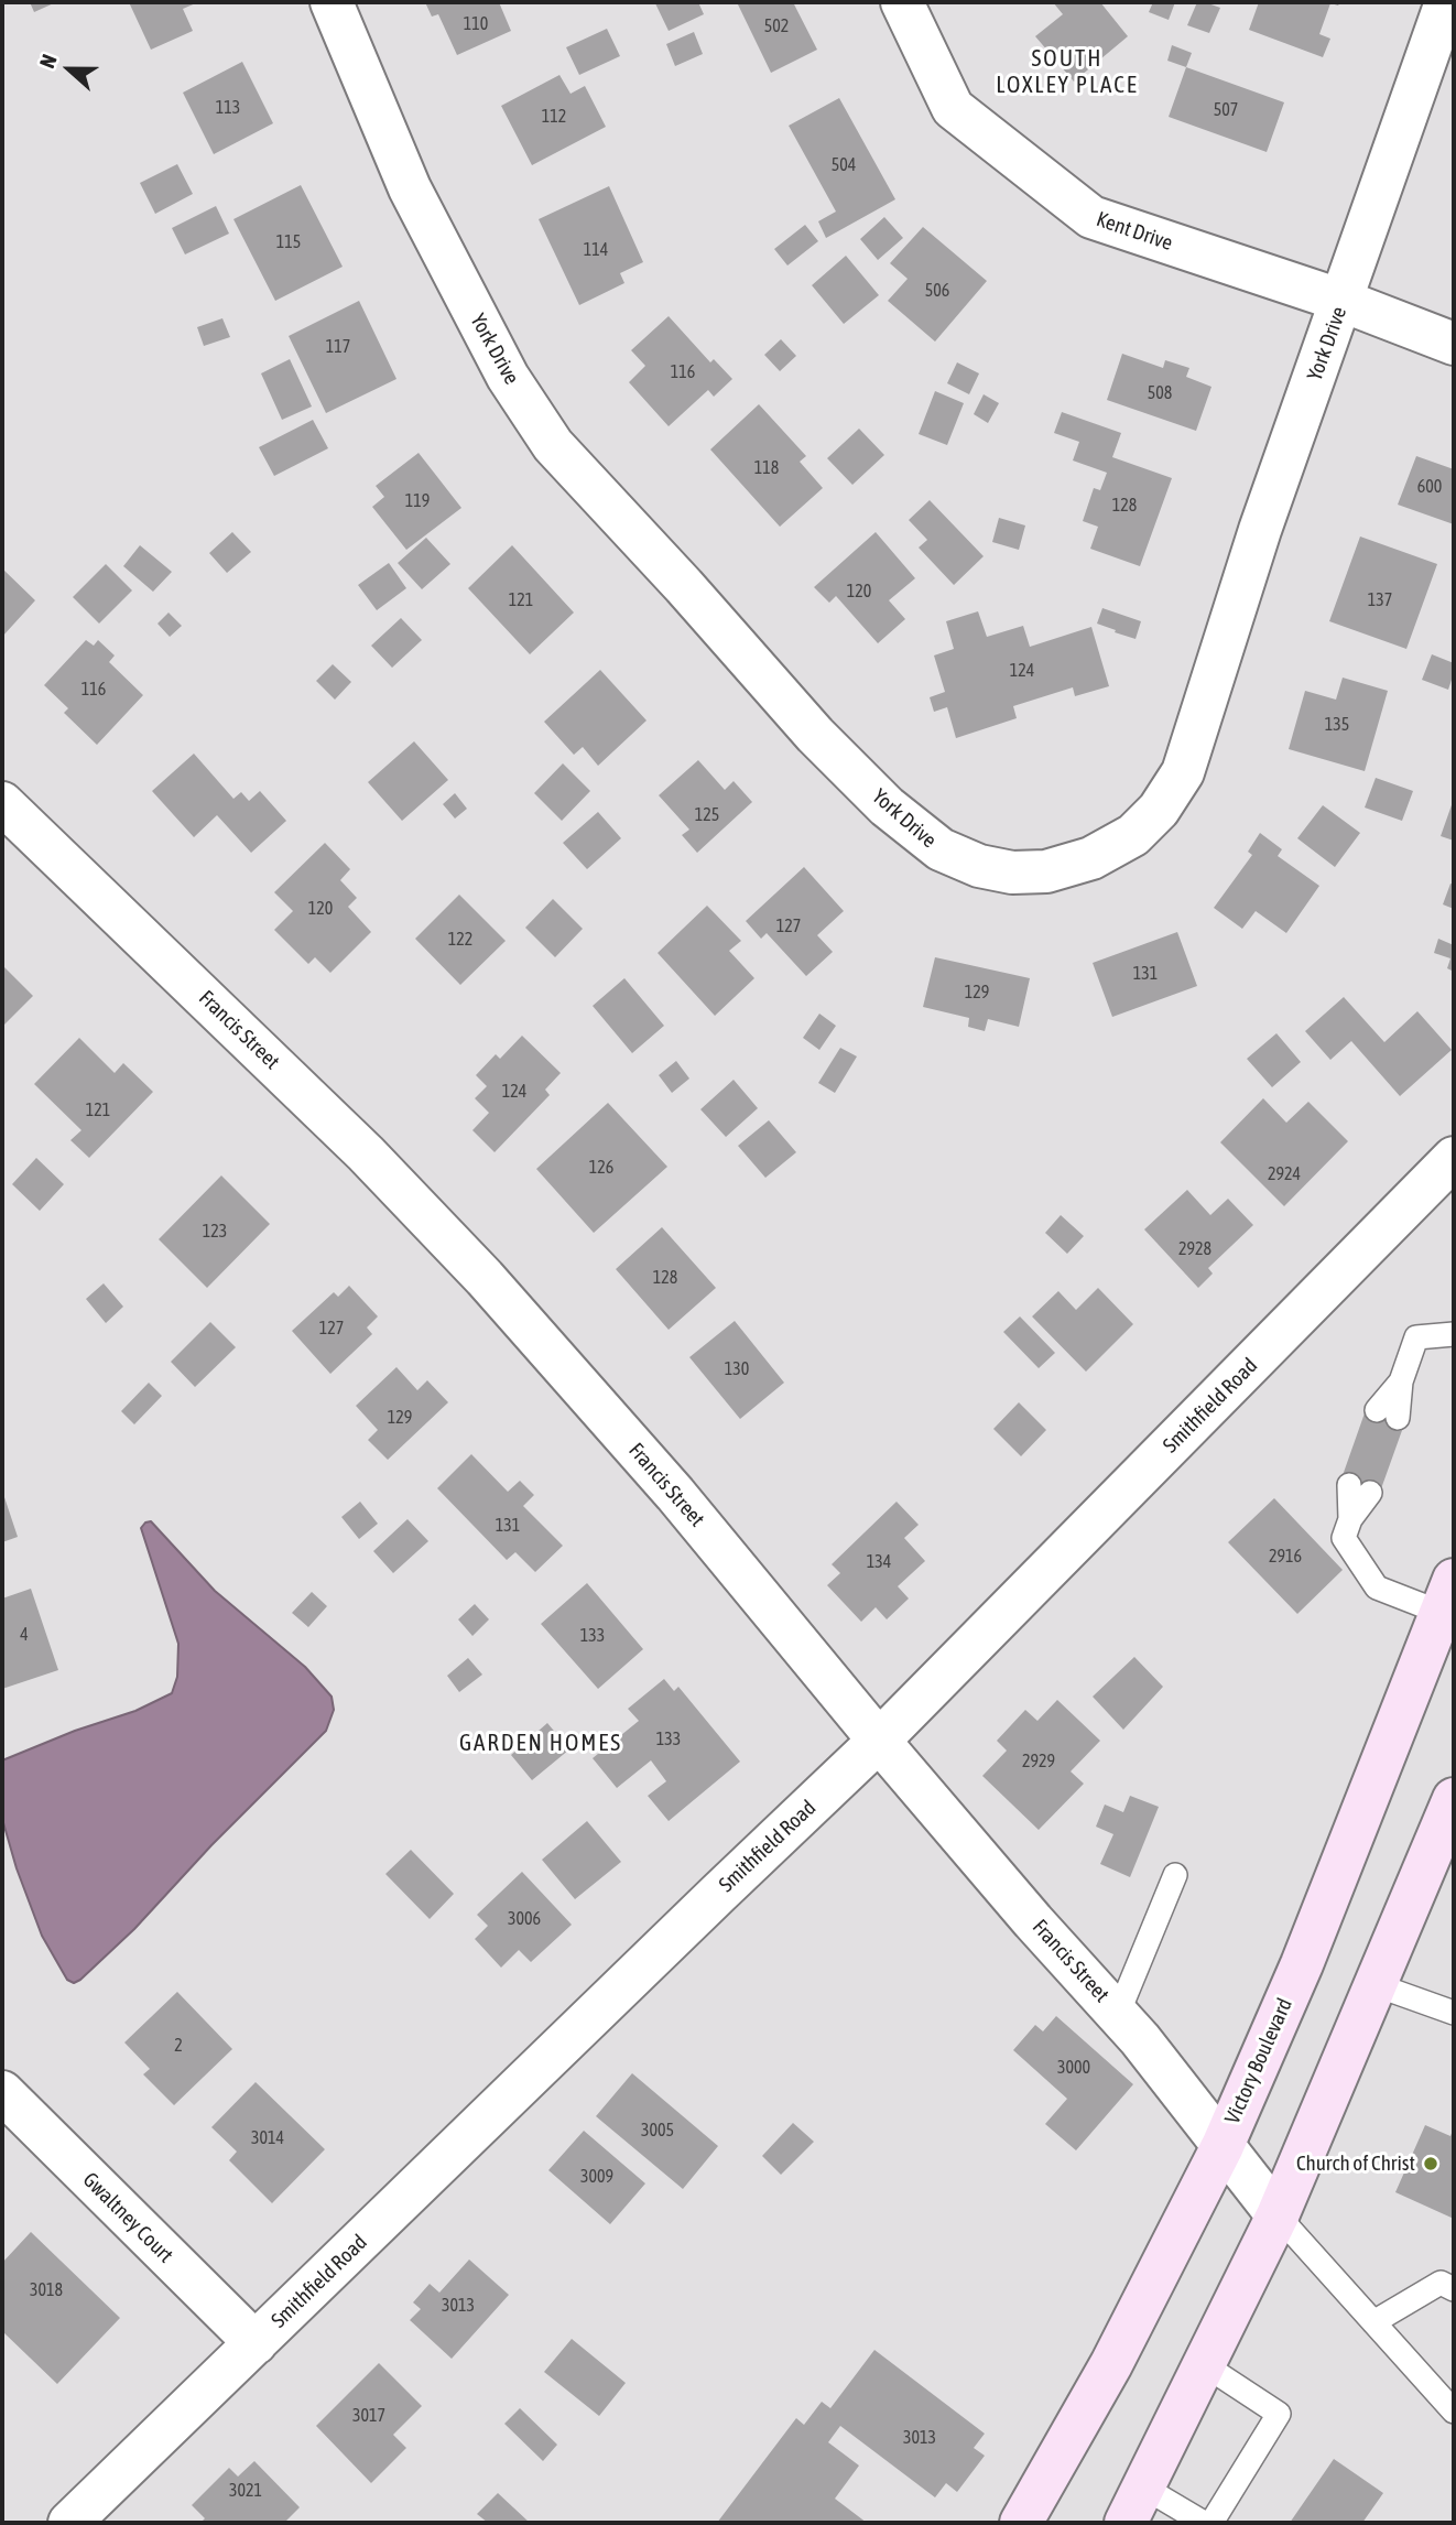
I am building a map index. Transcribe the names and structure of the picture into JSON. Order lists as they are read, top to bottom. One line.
{"streets":{"main road":["Victory Boulevard"],"street":["Kent Drive","York Drive","Francis Street","Smithfield Road","Gwaltney Court"]},"crossings":[["Kent Drive","York Drive"],["Francis Street","Smithfield Road"],["Francis Street","Victory Boulevard"],["Smithfield Road","Gwaltney Court"]],"districts":["SOUTH LOXLEY PLACE","GARDEN HOMES"],"places":["Church of Christ"],"house_numbers":["110","502","113","507","112","504","115","114","506","117","116","508","118","600","119","128","120","121","137","124","116","135","125","120","127","122","131","129","124","121","126","2924","123","2928","128","127","130","129","131","2916","134","4","133","133","2929","3006","2","3000","3005","3014","3009","3018","3013","3017","3013","3021"],"north":"left"}
